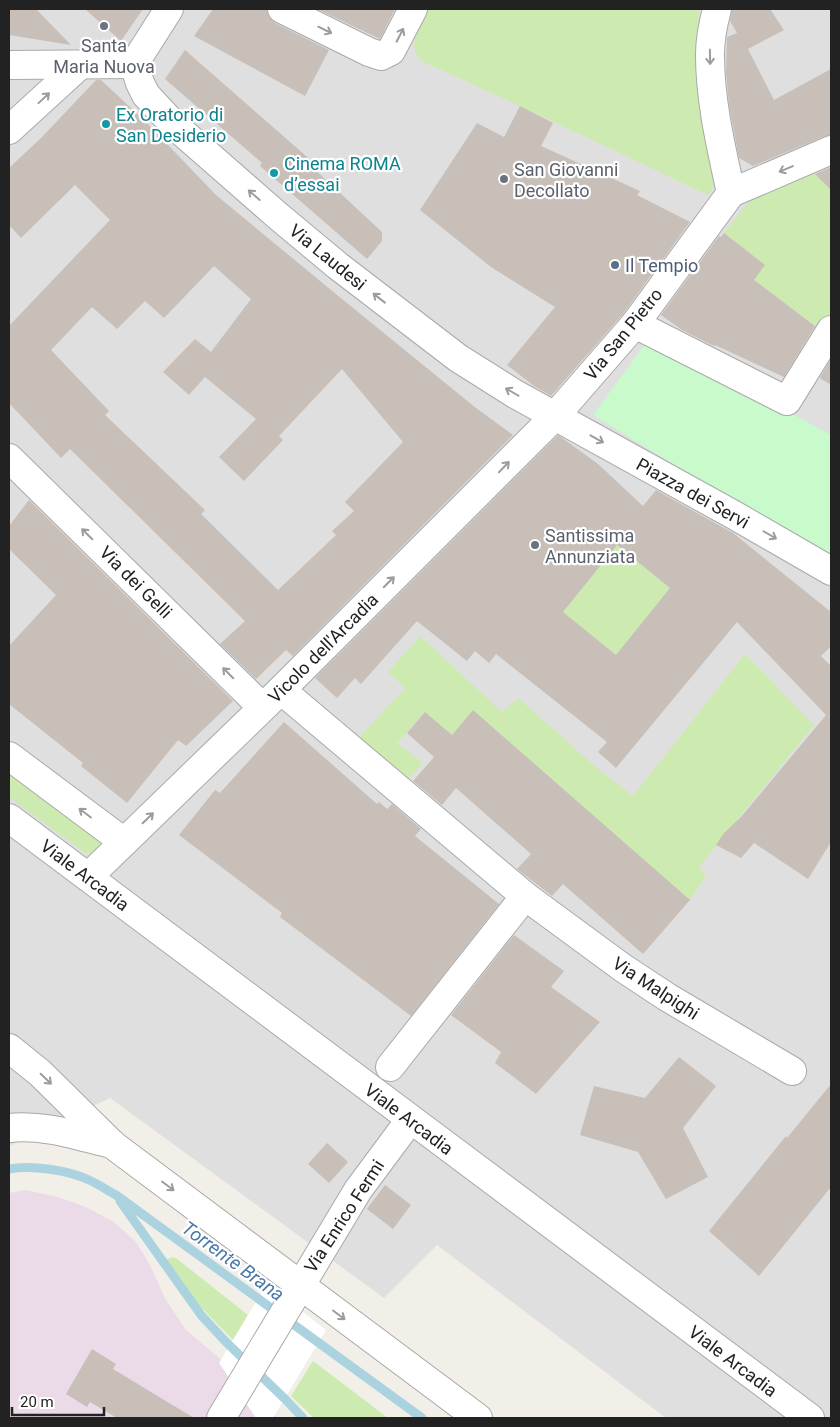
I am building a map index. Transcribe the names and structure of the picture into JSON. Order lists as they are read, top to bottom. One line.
{"streets":{"street":["Via Laudesi","Via San Pietro","Piazza dei Servi","Via dei Gelli","Vicolo dell'Arcadia","Viale Arcadia","Via Malpighi","Via Enrico Fermi"]},"crossings":[["Via Laudesi","Via San Pietro"],["Via Laudesi","Piazza dei Servi"],["Via Laudesi","Vicolo dell'Arcadia"],["Via San Pietro","Piazza dei Servi"],["Via San Pietro","Vicolo dell'Arcadia"],["Piazza dei Servi","Vicolo dell'Arcadia"],["Via dei Gelli","Vicolo dell'Arcadia"],["Via dei Gelli","Via Malpighi"],["Vicolo dell'Arcadia","Viale Arcadia"],["Vicolo dell'Arcadia","Via Malpighi"],["Viale Arcadia","Via Enrico Fermi"]],"one_way":["Via Laudesi","Piazza dei Servi","Vicolo dell'Arcadia"],"water":["Torrente Brana"],"places":["Santa Maria Nuova","Ex Oratorio di San Desiderio","Cinema ROMA d’essai","San Giovanni Decollato","Il Tempio","Santissima Annunziata"],"scale_bar":"20 m"}
